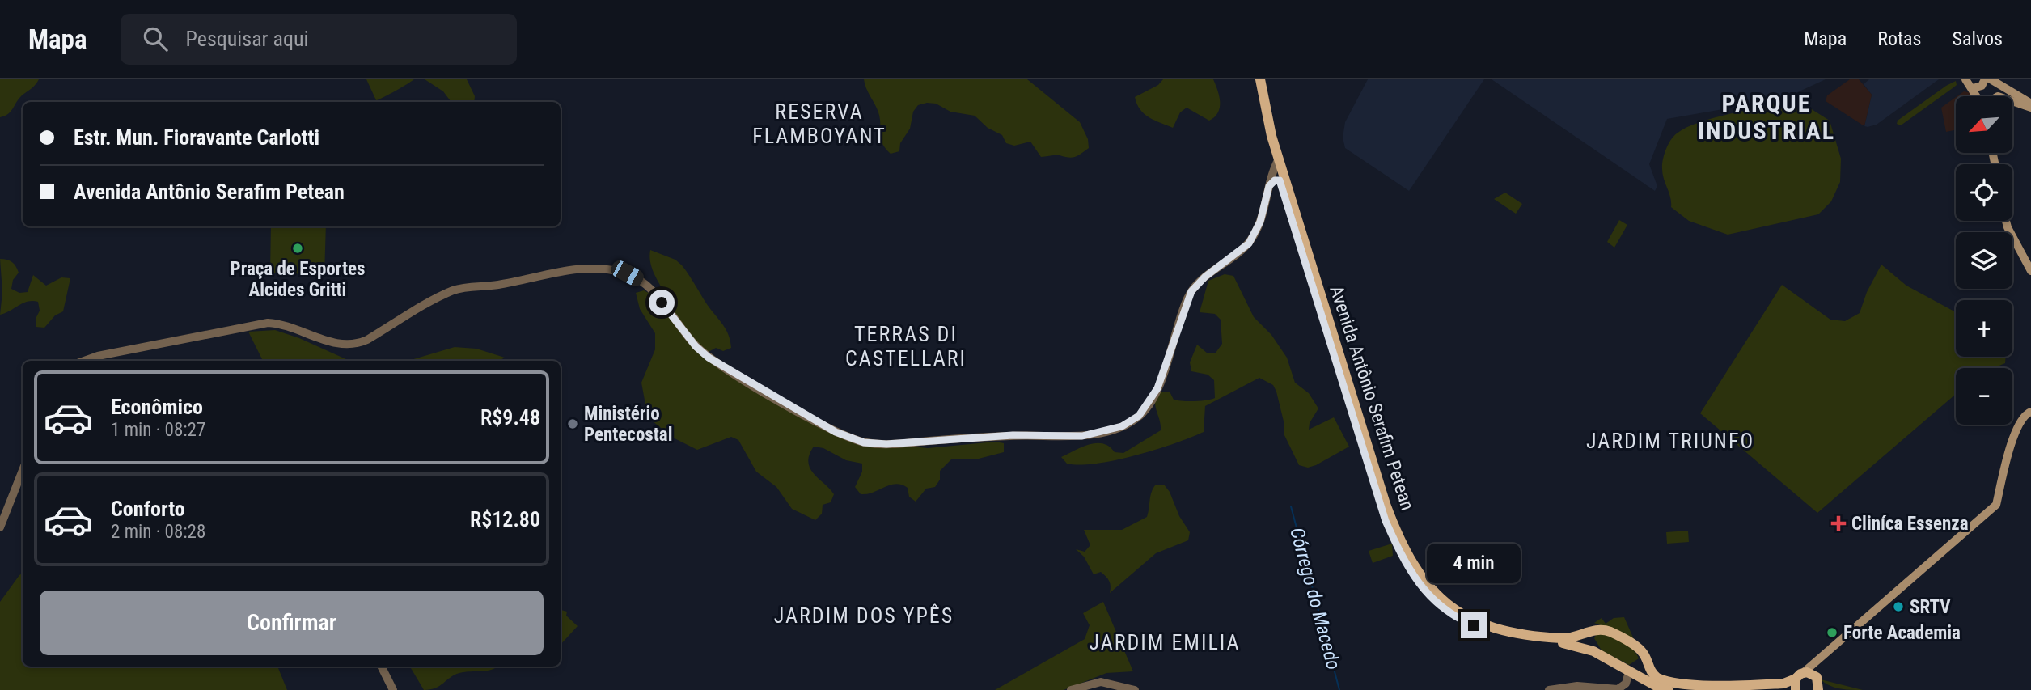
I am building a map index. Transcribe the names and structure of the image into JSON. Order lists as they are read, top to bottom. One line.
{"streets":{"main road":["Avenida Antônio Serafim Petean"]},"districts":["PARQUE INDUSTRIAL","RESERVA FLAMBOYANT","TERRAS DI CASTELLARI","JARDIM TRIUNFO","JARDIM DOS YPÊS","JARDIM EMILIA"],"water":["Córrego do Macedo"],"places":{"other":["Praça de Esportes Alcides Gritti","Ministério Pentecostal","SRTV","Forte Academia"],"health":["Cliníca Essenza"]},"north":"bottom left","page":{"header":"Mapa","search":"Pesquisar aqui","nav":["Mapa","Rotas","Salvos"],"map_buttons":["+","−"],"banner":["Estr. Mun. Fioravante Carlotti","Avenida Antônio Serafim Petean"],"list":[{"name":"Econômico","note":"1 min · 08:27","value":"R$9.48"},{"name":"Conforto","note":"2 min · 08:28","value":"R$12.80"}],"bubble":"4 min","buttons":"Confirmar"}}
